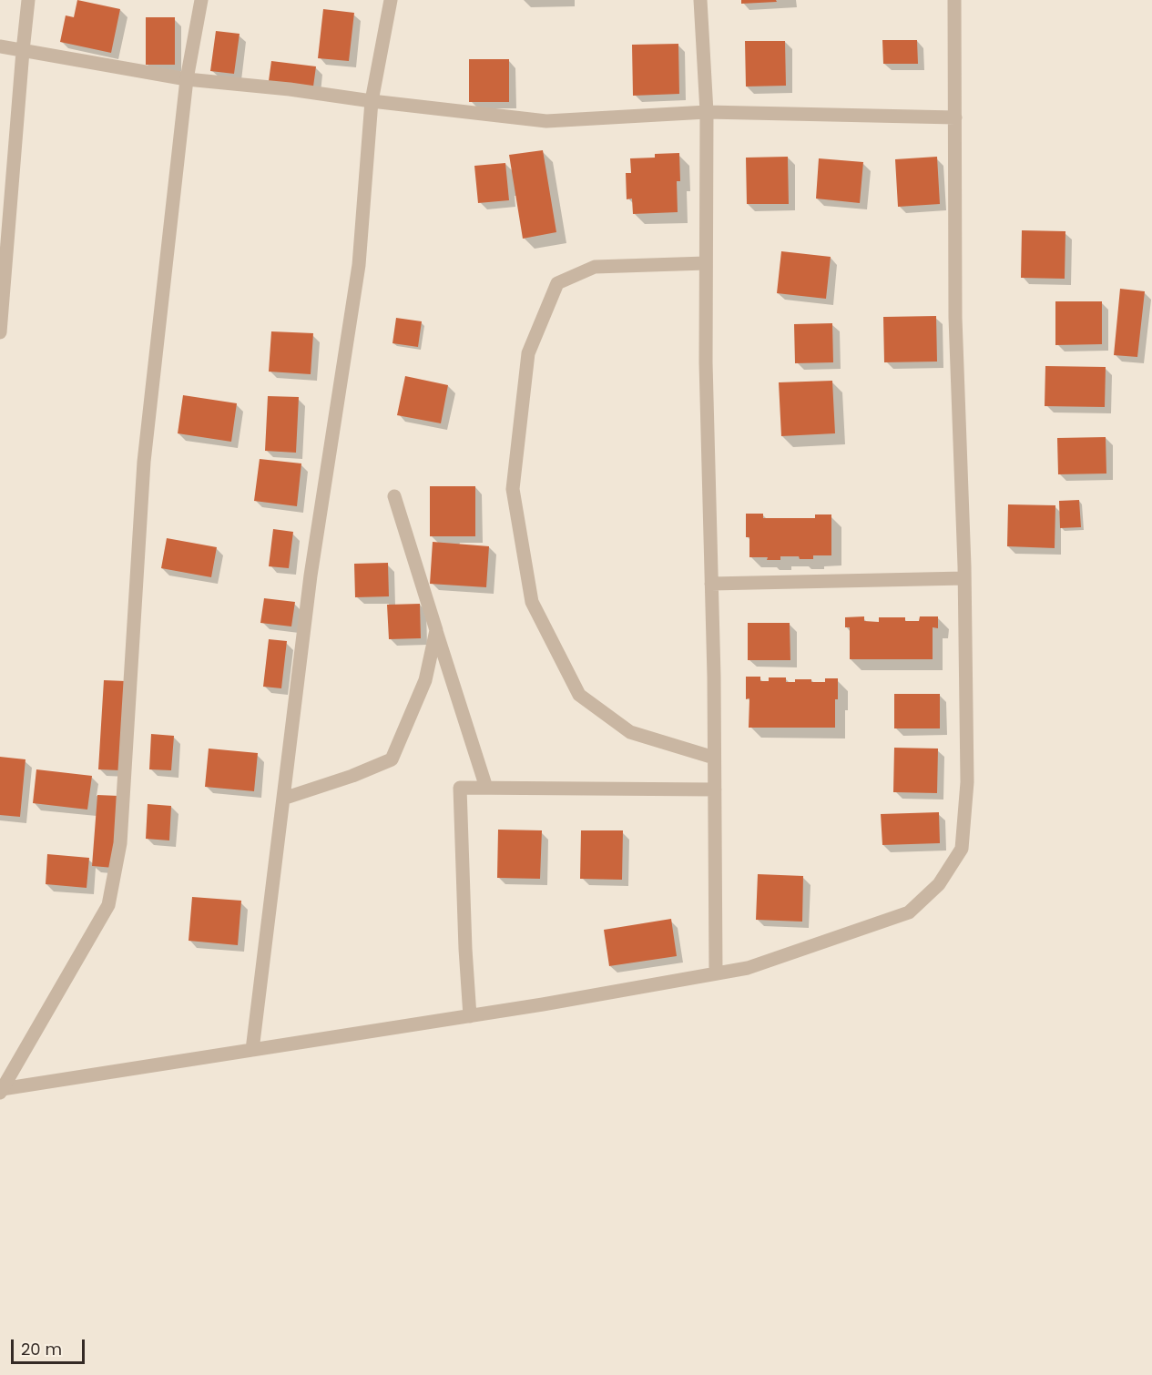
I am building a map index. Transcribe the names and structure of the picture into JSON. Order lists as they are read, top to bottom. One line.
{"scale_bar":"20 m"}
